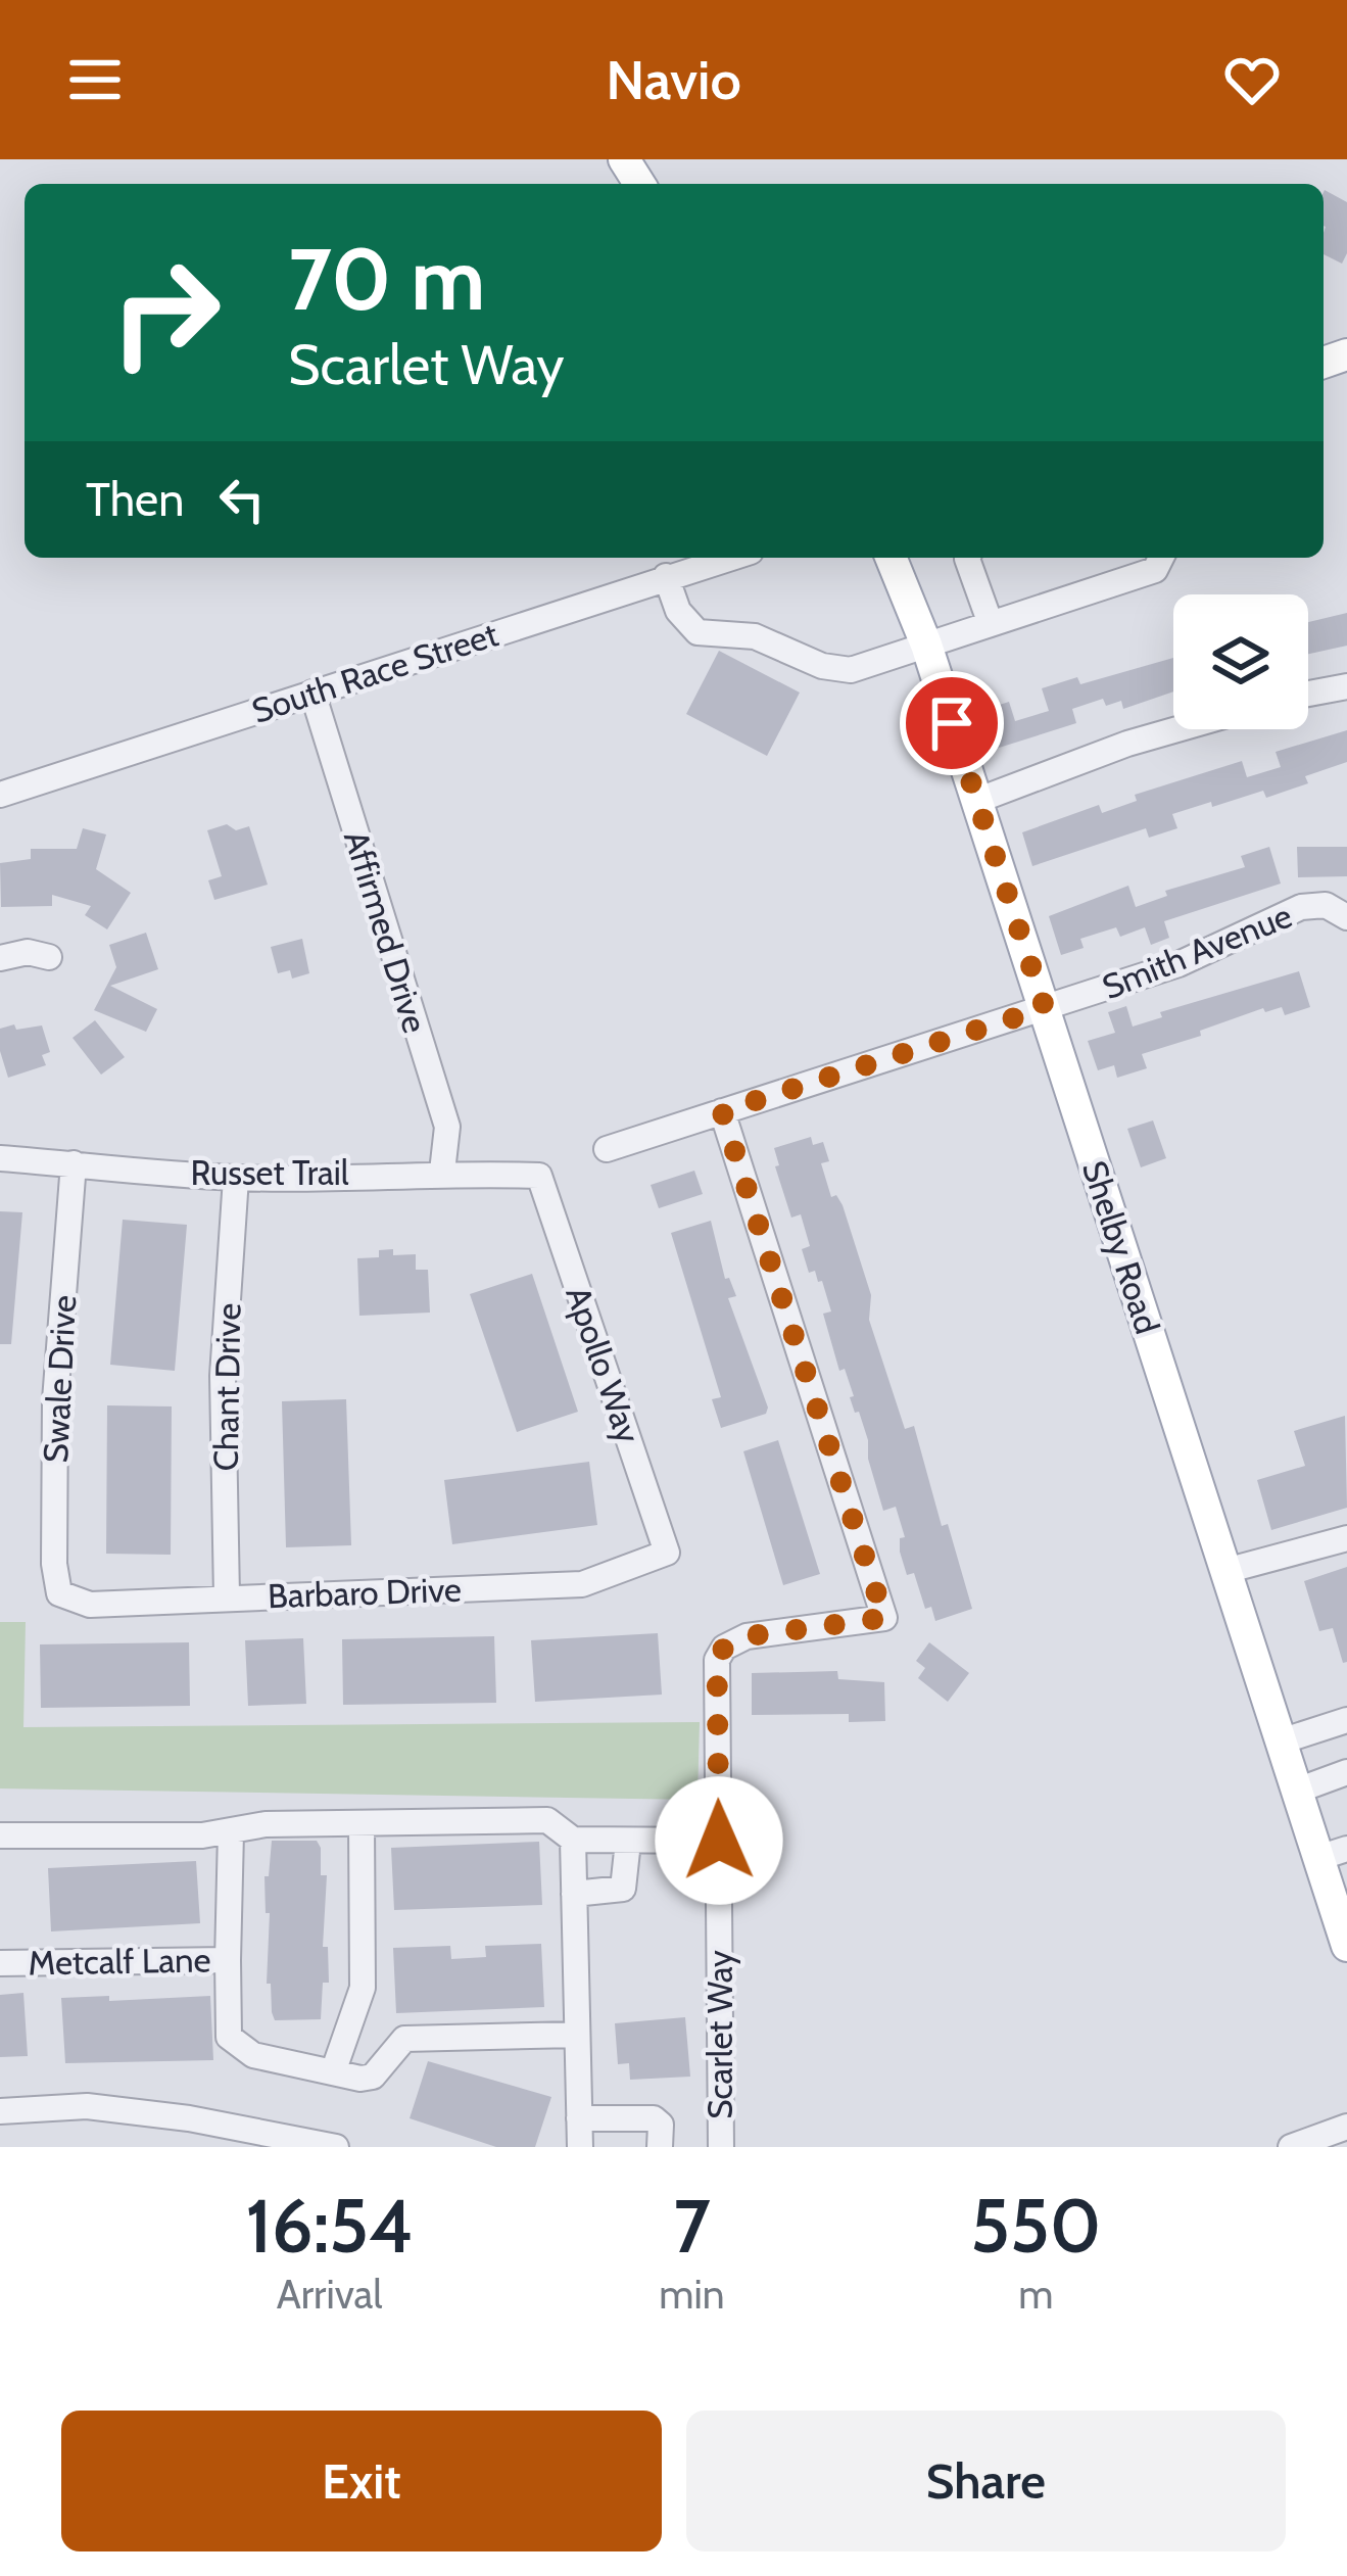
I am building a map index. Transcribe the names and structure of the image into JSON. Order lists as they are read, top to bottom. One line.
{"streets":{"main road":["Shelby Road"],"street":["South Race Street","Affirmed Drive","Smith Avenue","Russet Trail","Apollo Way","Swale Drive","Chant Drive","Barbaro Drive","Metcalf Lane","Scarlet Way"]},"crossings":[["South Race Street","Affirmed Drive"],["Affirmed Drive","Russet Trail"],["Smith Avenue","Shelby Road"],["Smith Avenue","Scarlet Way"],["Russet Trail","Apollo Way"],["Russet Trail","Swale Drive"],["Russet Trail","Chant Drive"],["Apollo Way","Barbaro Drive"],["Swale Drive","Barbaro Drive"],["Chant Drive","Barbaro Drive"]],"page":{"header":"Navio","turn":["70 m","Scarlet Way"],"then":"Then","eta":["16:54","Arrival","7","min","550","m"],"buttons":["Exit","Share"]}}
